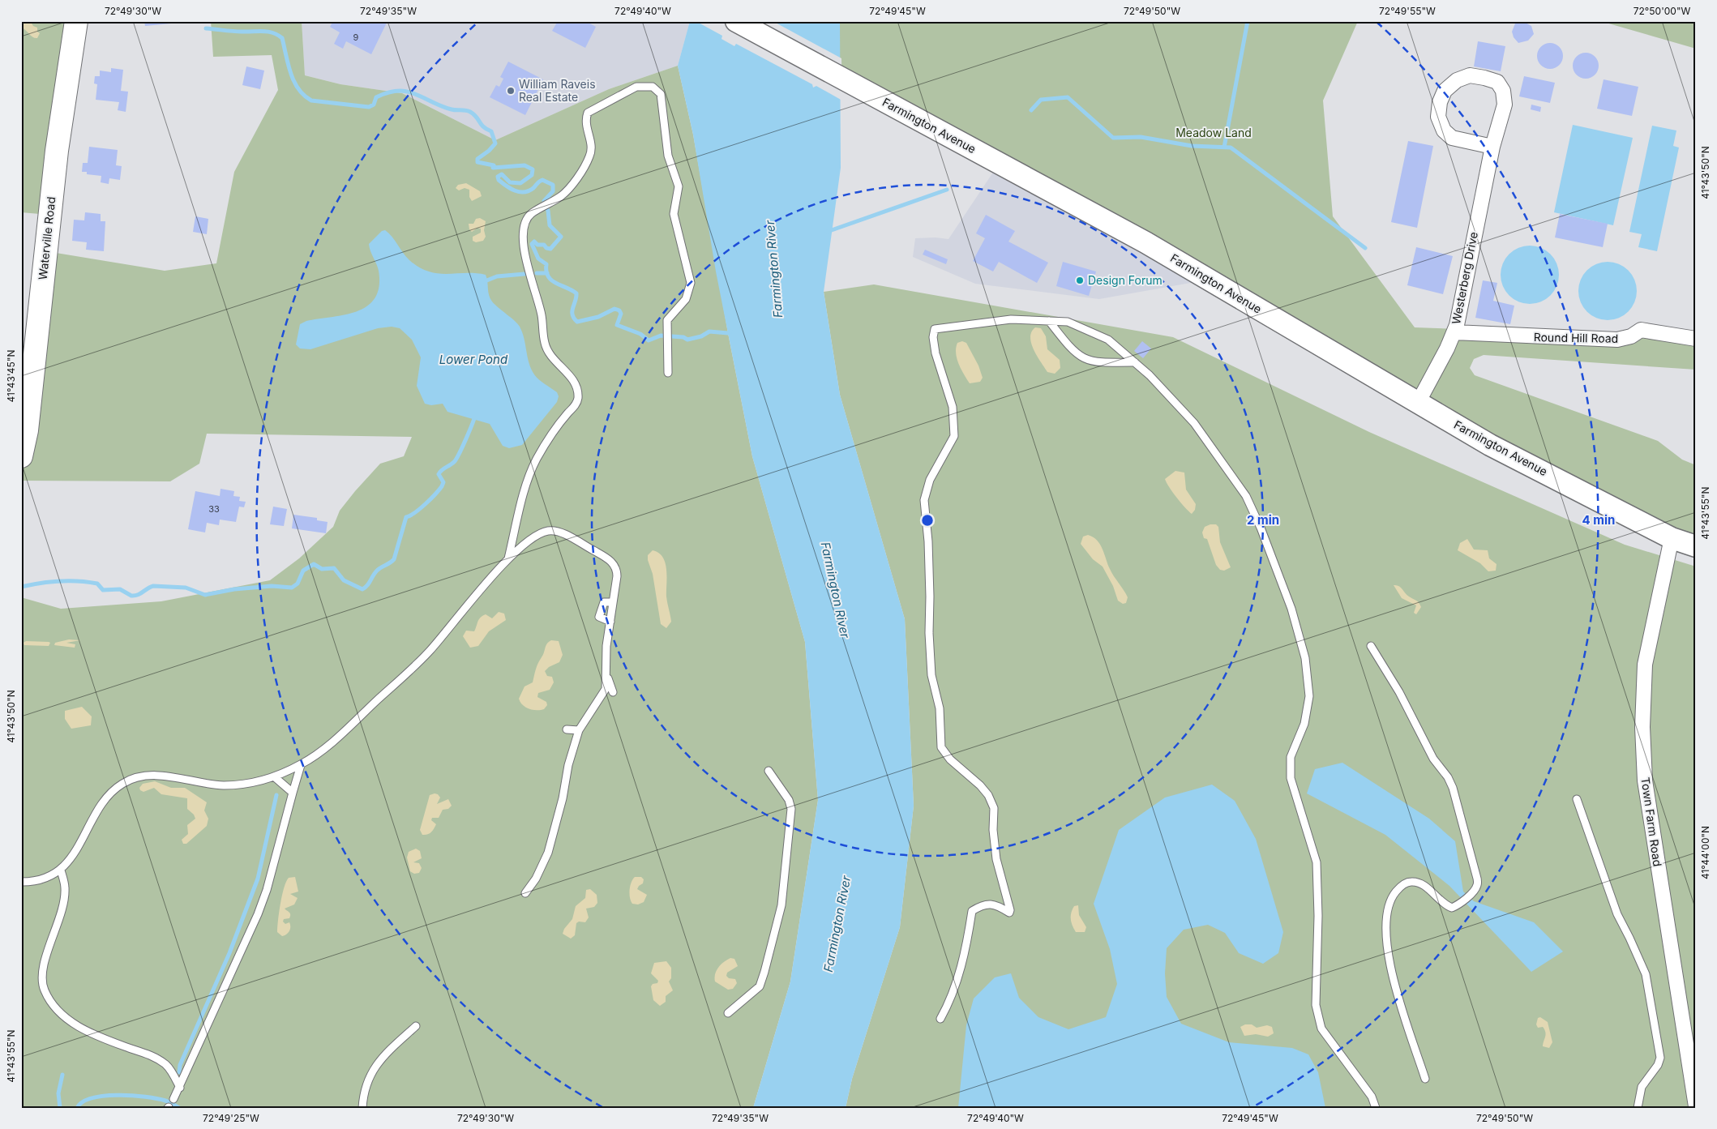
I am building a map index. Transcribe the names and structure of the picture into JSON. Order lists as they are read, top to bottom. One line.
{"streets":{"highway":["Waterville Road"],"main road":["Farmington Avenue"],"street":["Westerberg Drive","Round Hill Road","Town Farm Road"]},"crossings":[["Farmington Avenue","Westerberg Drive"],["Farmington Avenue","Town Farm Road"],["Westerberg Drive","Round Hill Road"]],"water":["Farmington River","Lower Pond"],"parks":["Meadow Land"],"places":["William Raveis Real Estate","Design Forum"],"house_numbers":["9","33"],"coordinates":["72°49'30\"W","72°49'35\"W","72°49'40\"W","72°49'45\"W","72°49'50\"W","72°49'55\"W","72°50'00\"W","41°43'50\"N","41°43'45\"N","41°43'55\"N","41°44'00\"N","72°49'25\"W"],"rings":["2 min","4 min"]}
